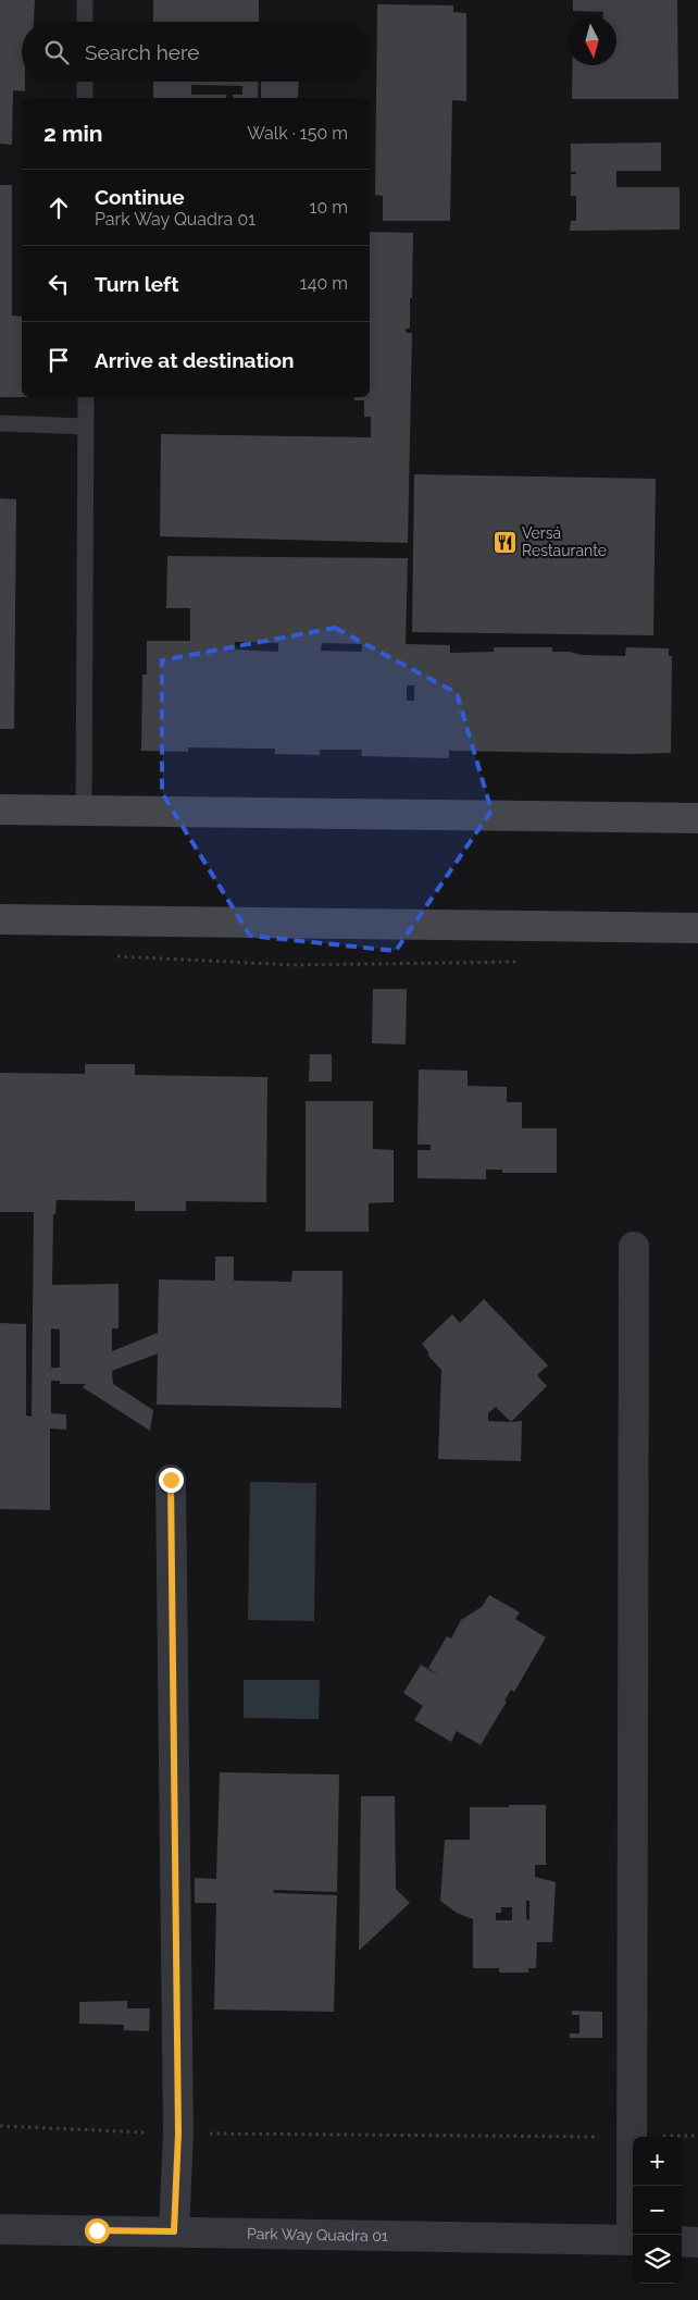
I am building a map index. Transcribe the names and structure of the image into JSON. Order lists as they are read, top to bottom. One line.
{"streets":{"street":["Park Way Quadra 01"]},"places":{"restaurant":["Versá Restaurante"]},"north":"bottom","page":{"search":"Search here","heading":["2 min","Walk · 150 m"],"list":[["Continue","Park Way Quadra 01","10 m"],["Turn left","140 m"],"Arrive at destination"],"map_buttons":["+","−"]}}
